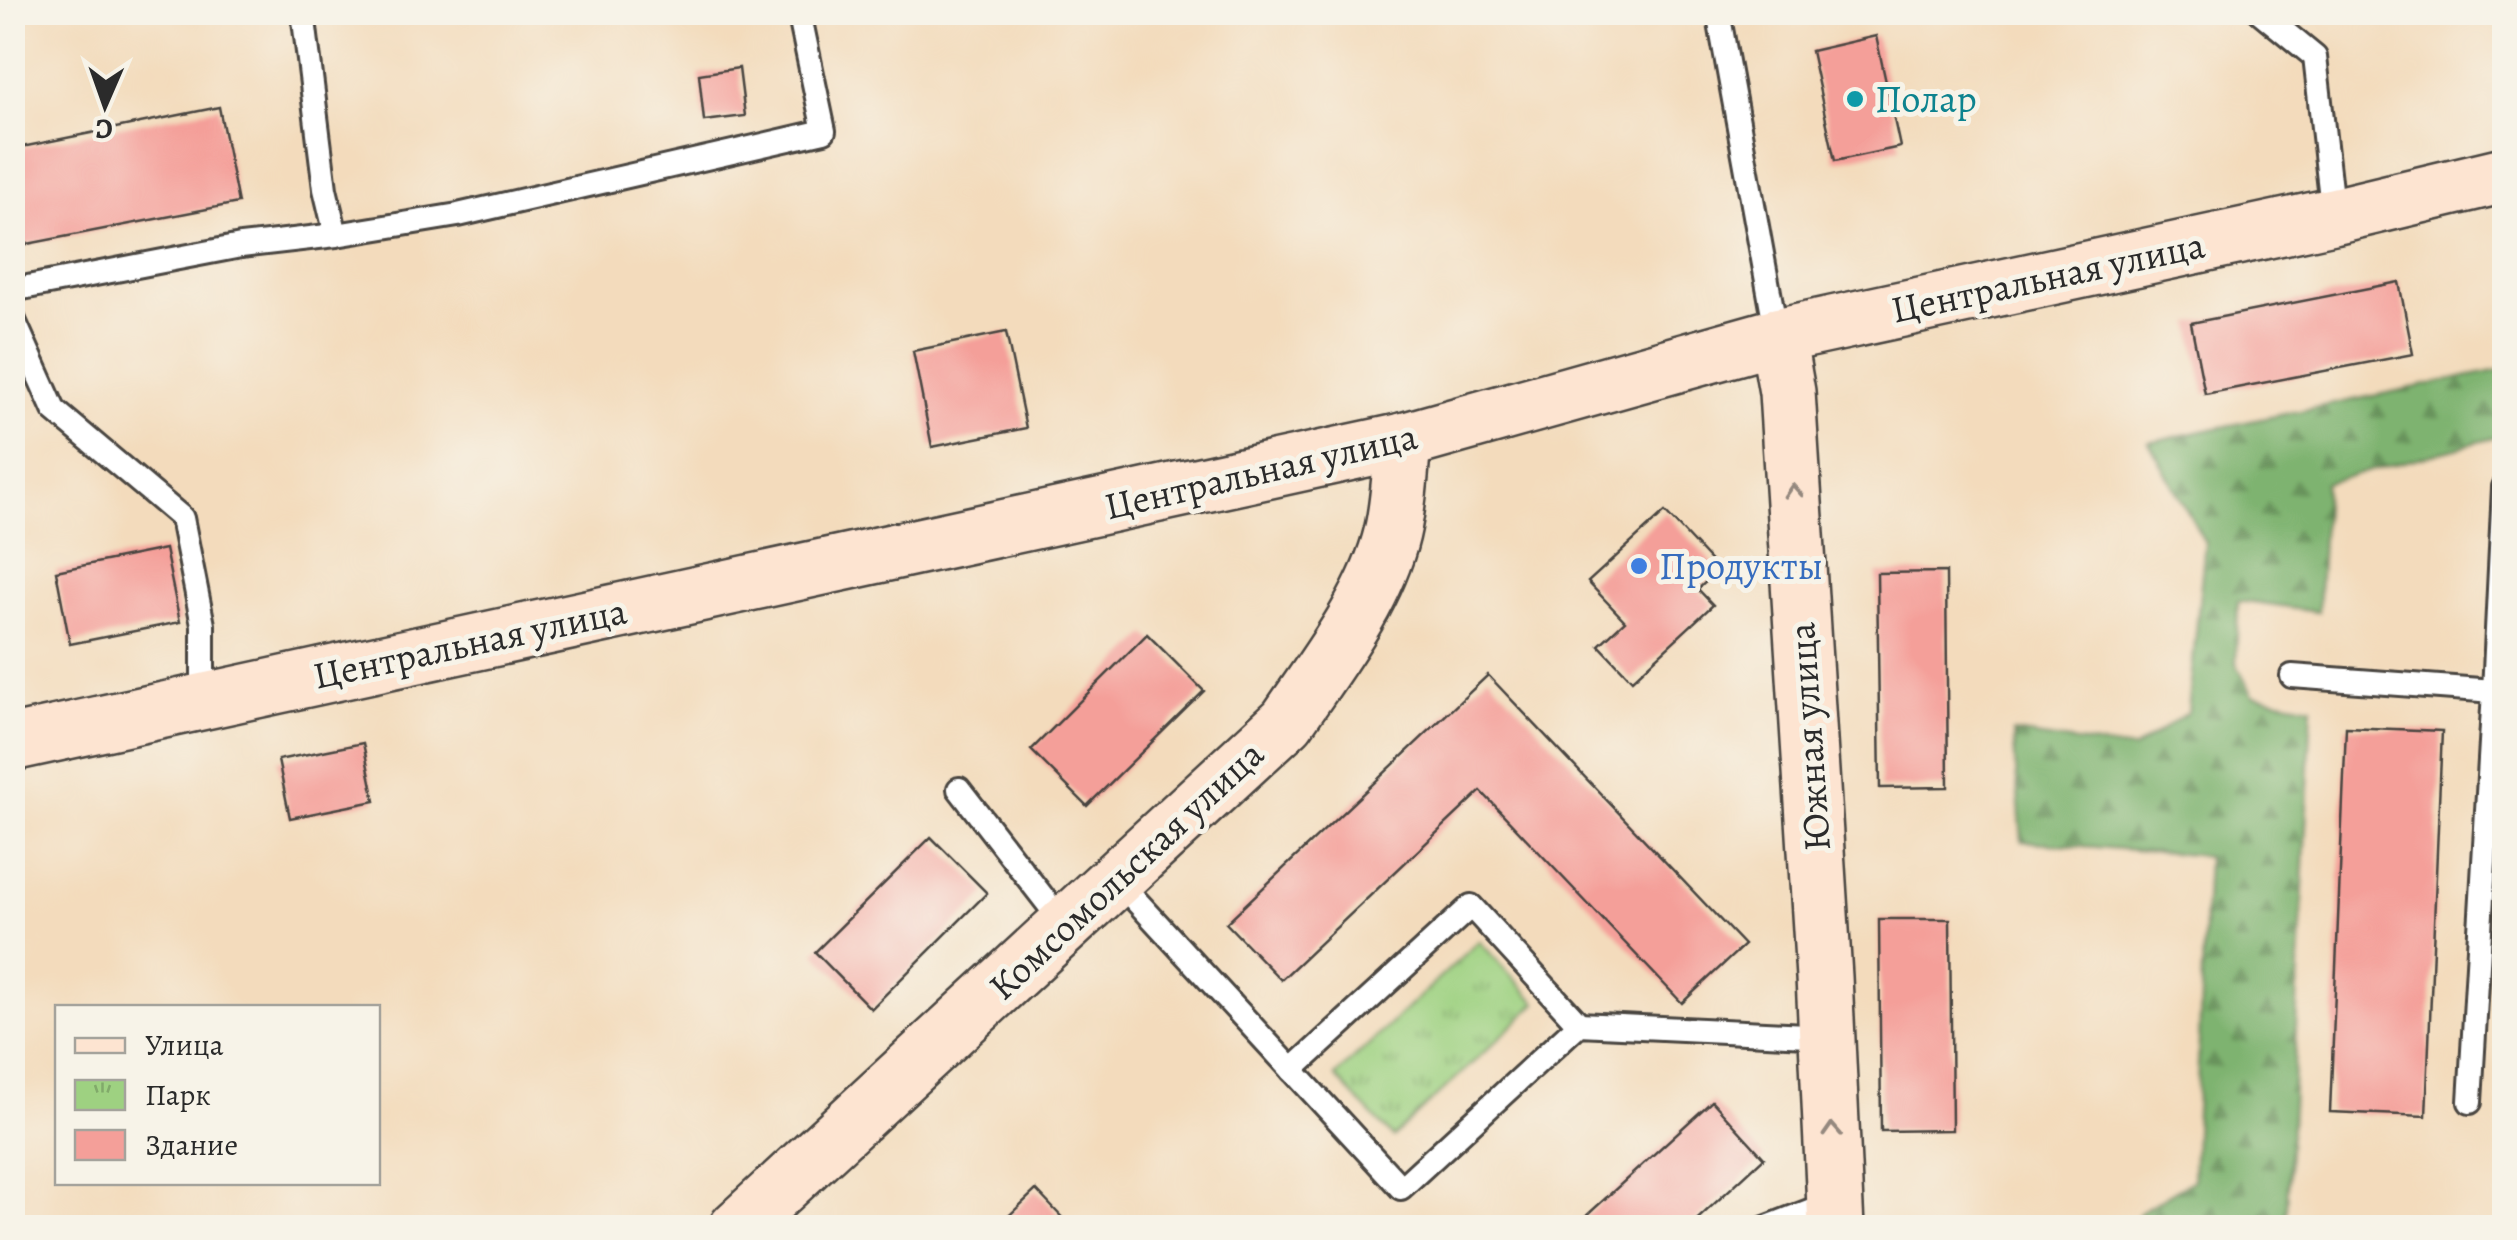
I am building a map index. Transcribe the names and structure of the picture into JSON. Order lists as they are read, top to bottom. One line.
{"streets":{"street":["Центральная улица","Южная улица","Комсомольская улица"]},"crossings":[["Центральная улица","Южная улица"],["Центральная улица","Комсомольская улица"]],"one_way":["Южная улица"],"places":["Полар","Продукты"],"legend":["Улица","Парк","Здание"],"north":"bottom"}
